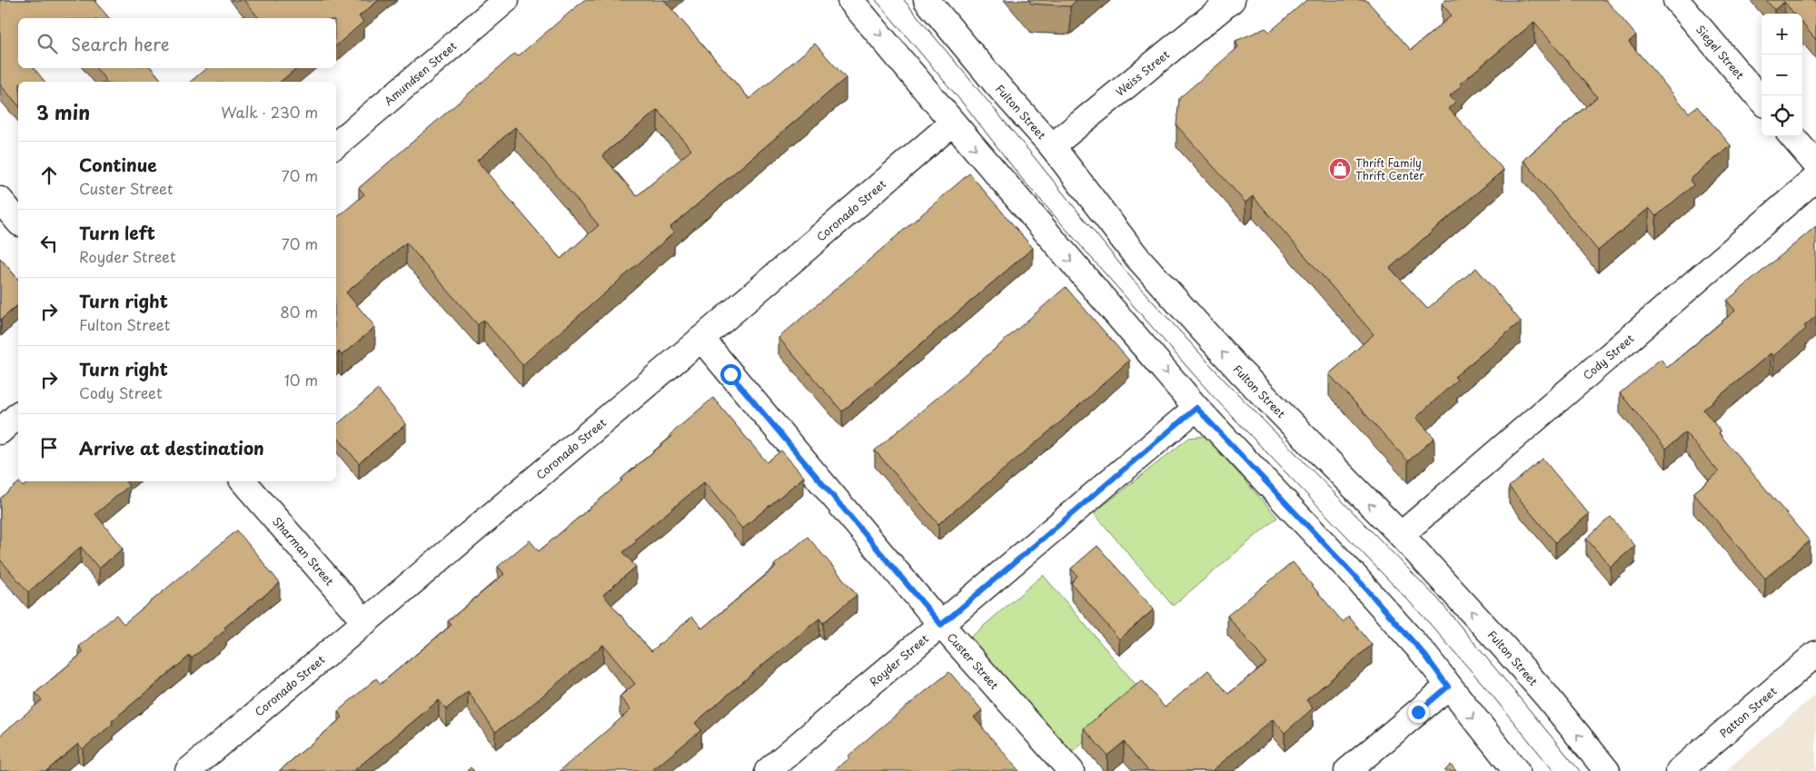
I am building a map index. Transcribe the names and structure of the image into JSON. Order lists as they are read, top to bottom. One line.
{"streets":{"street":["Siegel Street","Amundsen Street","Weiss Street","Fulton Street","Coronado Street","Cody Street","Sharman Street","Royder Street","Custer Street","Patton Street"]},"crossings":[["Weiss Street","Fulton Street"],["Fulton Street","Cody Street"],["Coronado Street","Sharman Street"],["Coronado Street","Custer Street"],["Royder Street","Custer Street"]],"places":{"shop":["Thrift Family Thrift Center"]},"page":{"map_buttons":["+","−"],"search":"Search here","heading":["3 min","Walk · 230 m"],"list":[["Continue","Custer Street","70 m"],["Turn left","Royder Street","70 m"],["Turn right","Fulton Street","80 m"],["Turn right","Cody Street","10 m"],"Arrive at destination"]}}
